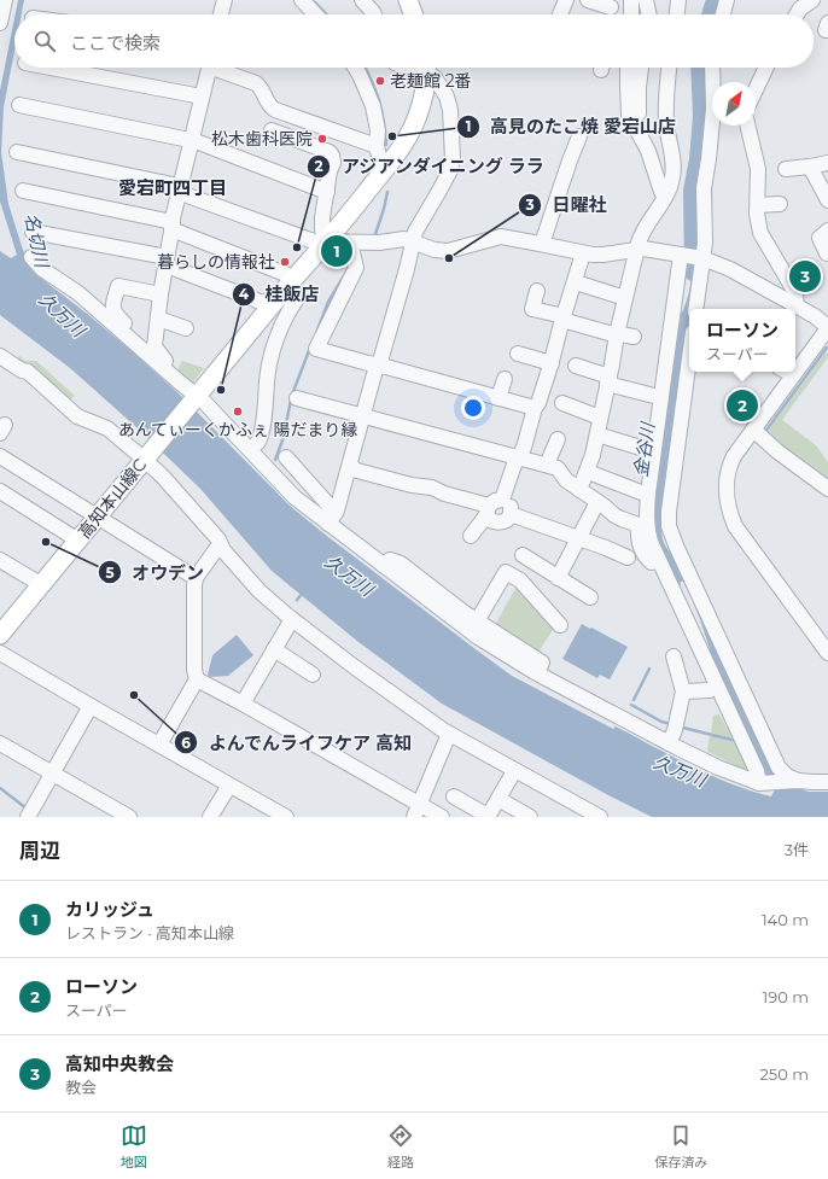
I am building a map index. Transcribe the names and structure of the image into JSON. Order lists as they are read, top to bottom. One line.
{"streets":{"main road":["高知本山線C"]},"districts":["愛宕町四丁目"],"water":["名切川","久万川","金谷川"],"places":["老麺館 2番","高見のたこ焼 愛宕山店","松木歯科医院","アジアンダイニング ララ","日曜社","暮らしの情報社","桂飯店","あんてぃーくかふぇ 陽だまり縁","オウデン","よんでんライフケア 高知"],"north":"top right","page":{"search":"ここで検索","pins":["1","3","2"],"popup":["ローソン","スーパー"],"heading":["周辺","3件"],"list":[{"mark":"1","name":"カリッジュ","note":"レストラン · 高知本山線","value":"140 m"},{"mark":"2","name":"ローソン","note":"スーパー","value":"190 m"},{"mark":"3","name":"高知中央教会","note":"教会","value":"250 m"}],"nav":["地図","経路","保存済み"]}}
